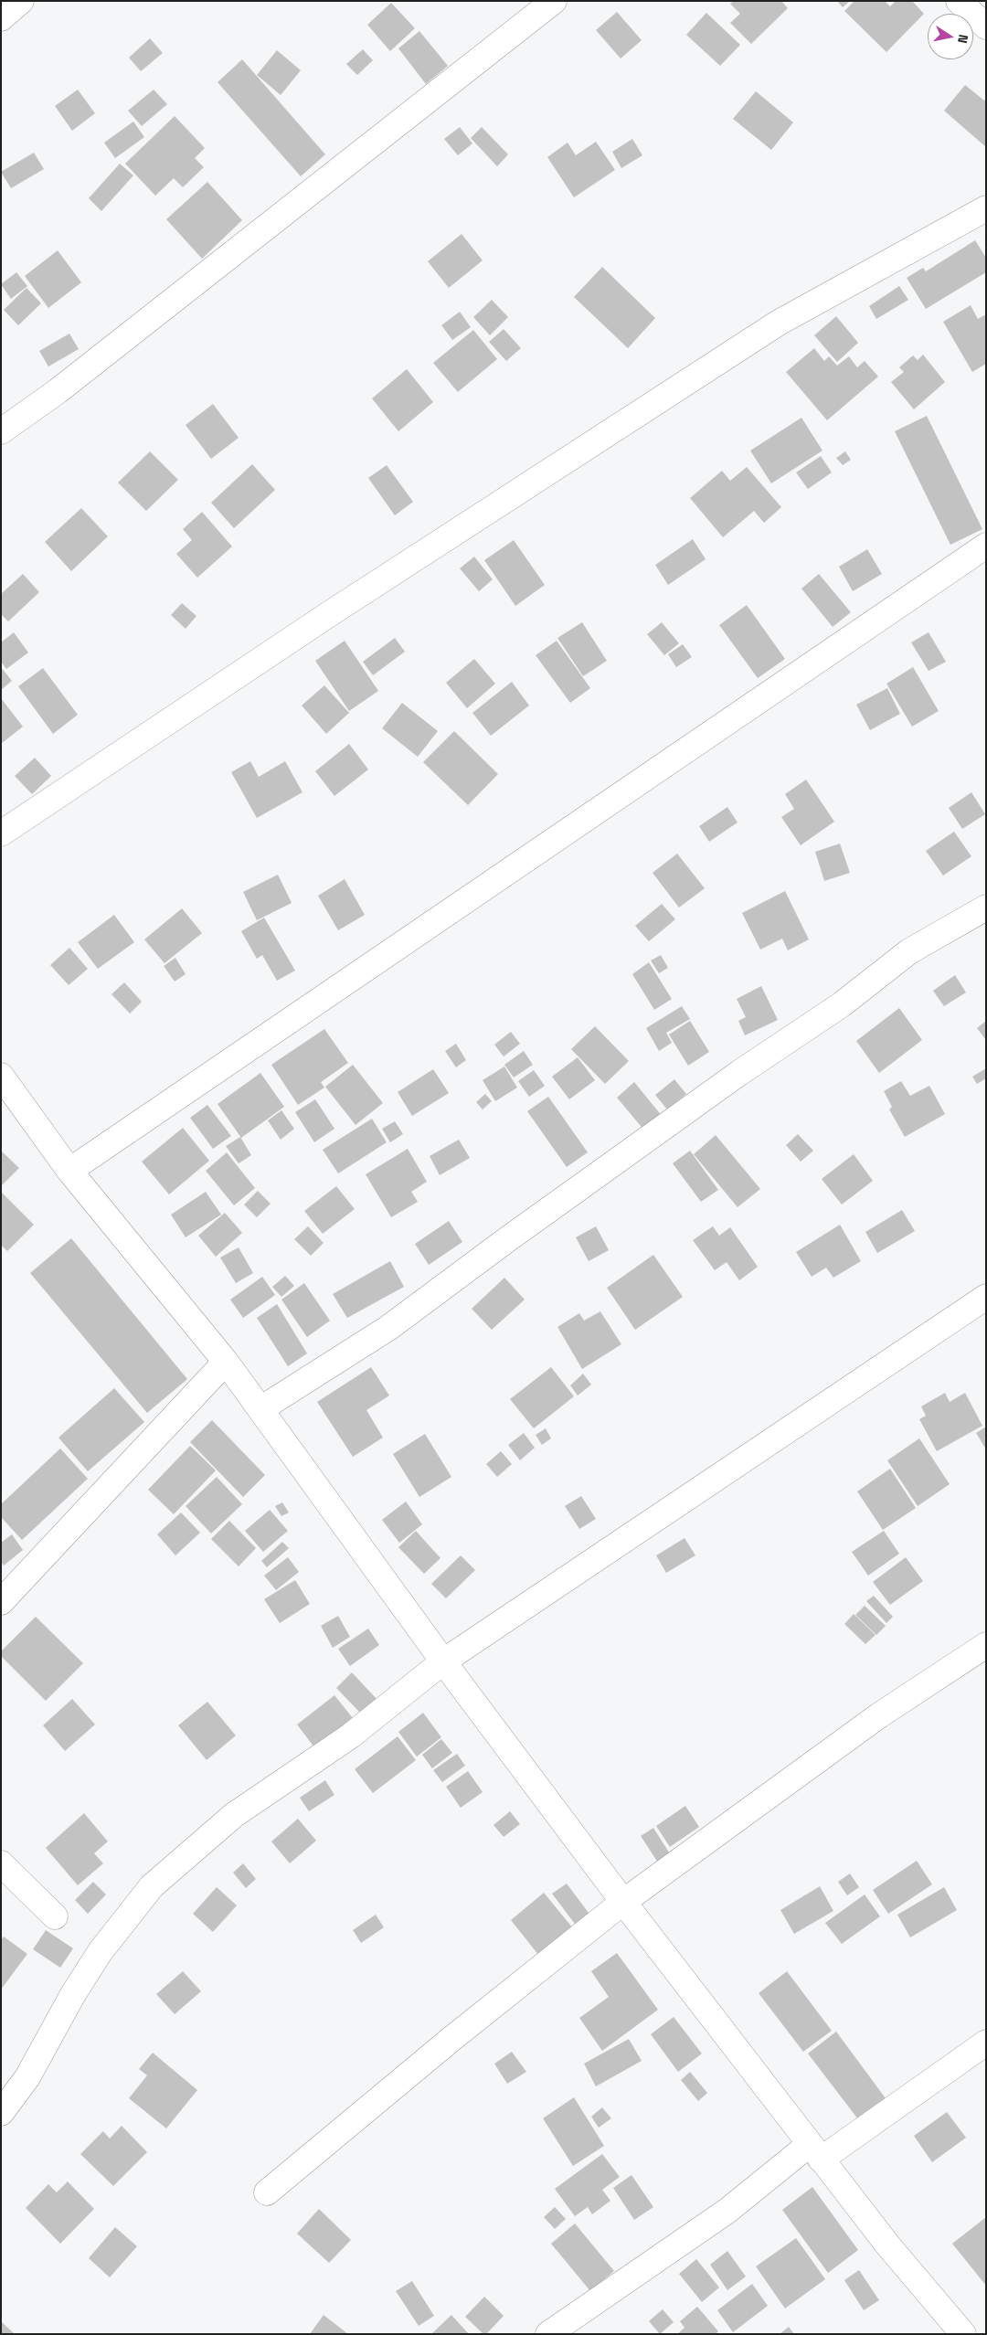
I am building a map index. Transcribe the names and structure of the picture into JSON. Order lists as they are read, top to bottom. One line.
{"north":"right"}
